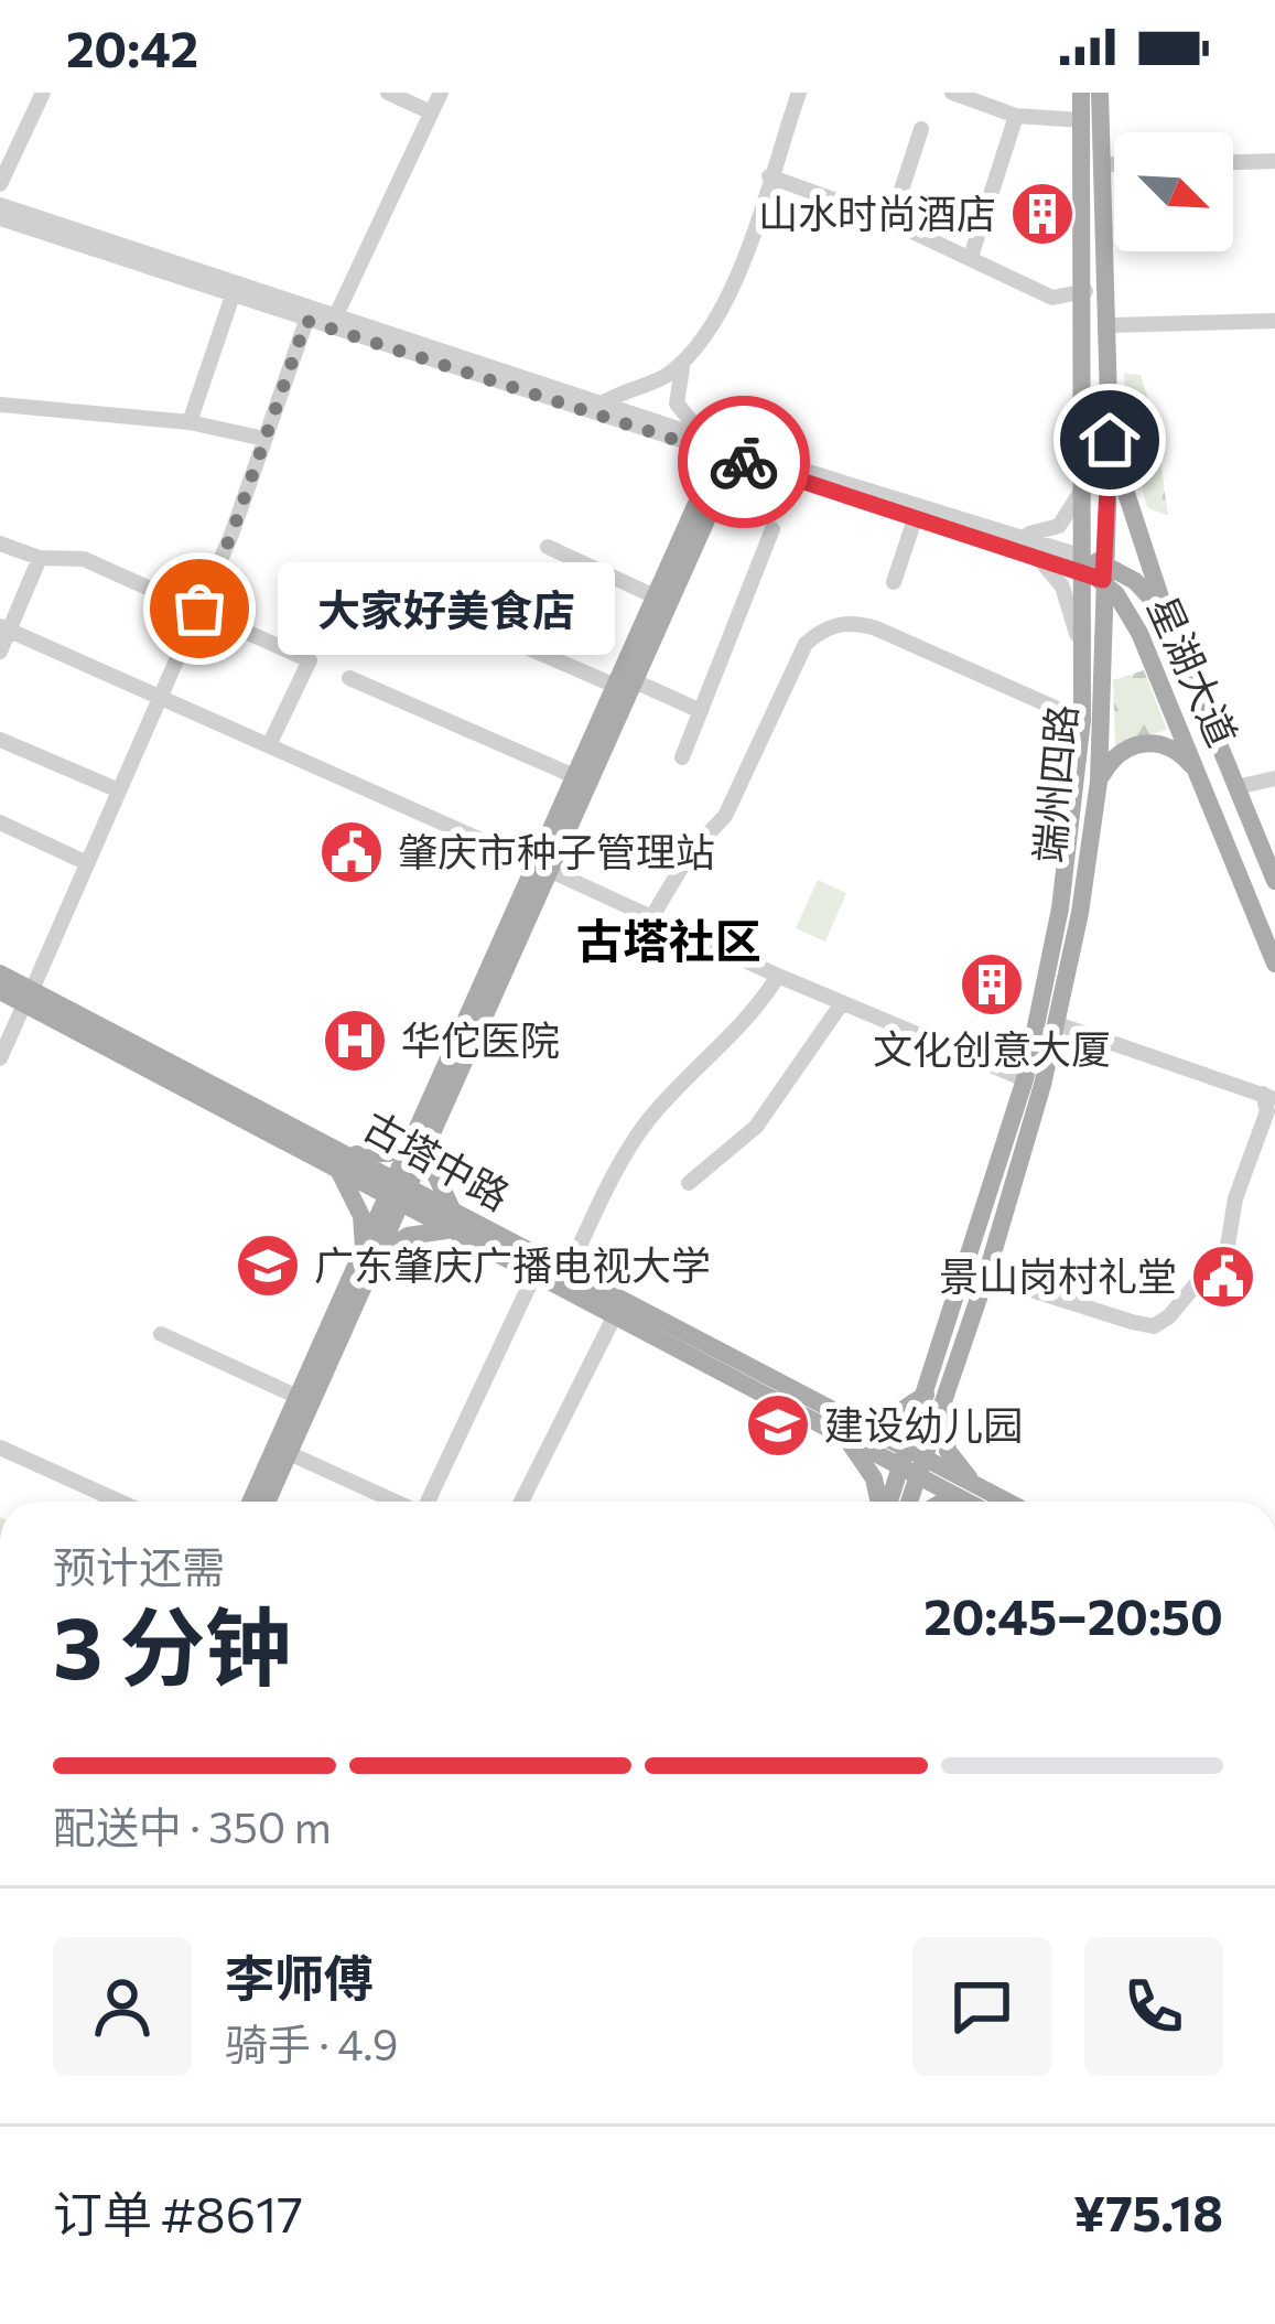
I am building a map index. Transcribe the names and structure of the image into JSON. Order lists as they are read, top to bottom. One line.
{"streets":{"main road":["星湖大道","端州四路","古塔中路"]},"crossings":[["星湖大道","端州四路"],["端州四路","古塔中路"]],"districts":["古塔社区"],"places":{"building":["山水时尚酒店","文化创意大厦"],"other":["大家好美食店"],"public building":["肇庆市种子管理站","景山岗村礼堂"],"hospital":["华佗医院"],"school or university":["广东肇庆广播电视大学","建设幼儿园"]},"north":"bottom right","page":{"status":"20:42","bubble":"大家好美食店","heading":["3 分钟","预计还需","20:45–20:50"],"panel":["李师傅","骑手 · 4.9","订单 #8617","¥75.18"],"bar":"配送中 · 350 m"}}
